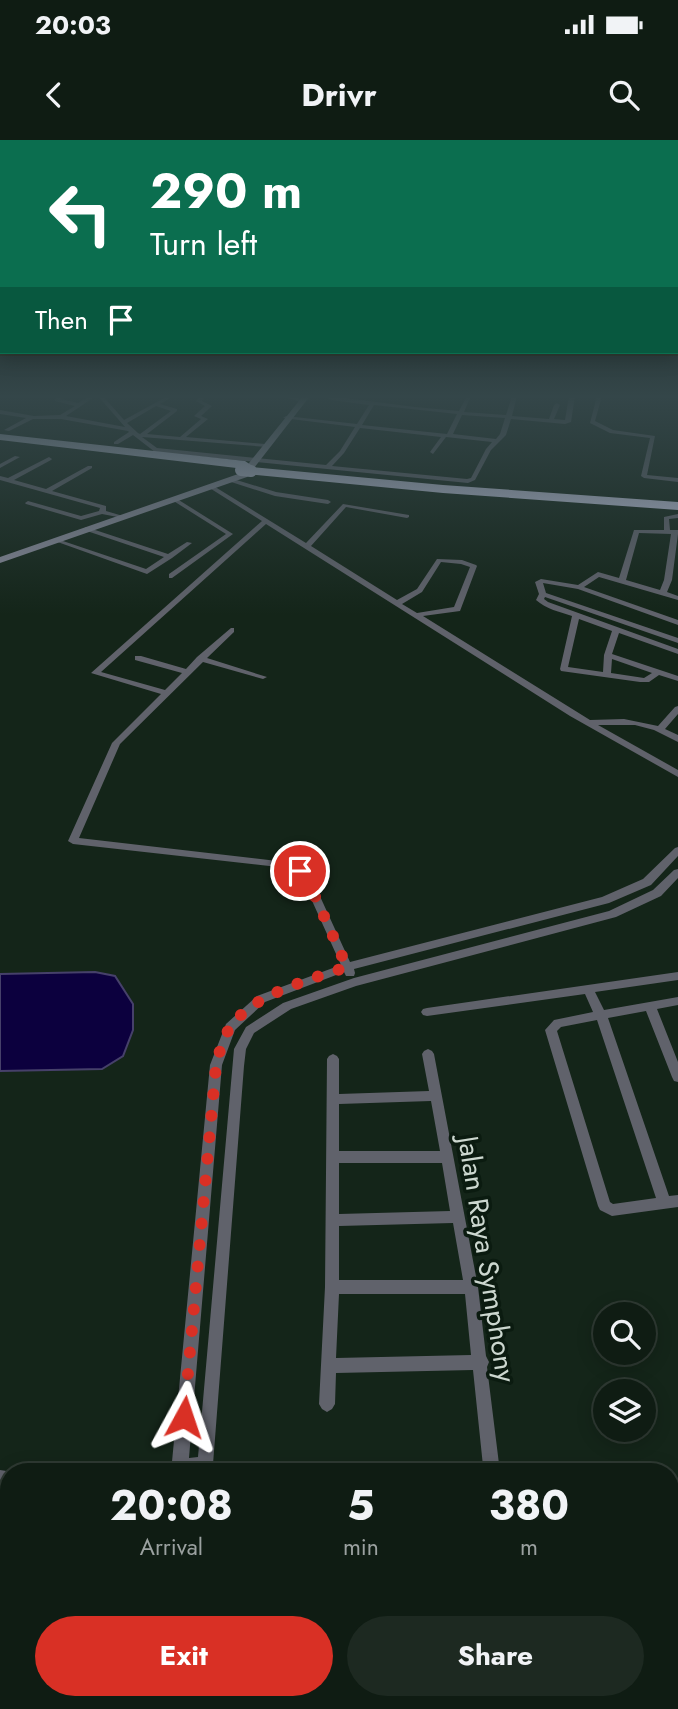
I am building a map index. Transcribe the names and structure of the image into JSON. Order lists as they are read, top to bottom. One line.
{"streets":{"street":["Jalan Raya Symphony"]},"page":{"status":"20:03","header":"Drivr","turn":["290 m","Turn left"],"then":"Then","eta":["20:08","Arrival","5","min","380","m"],"buttons":["Exit","Share"]}}
